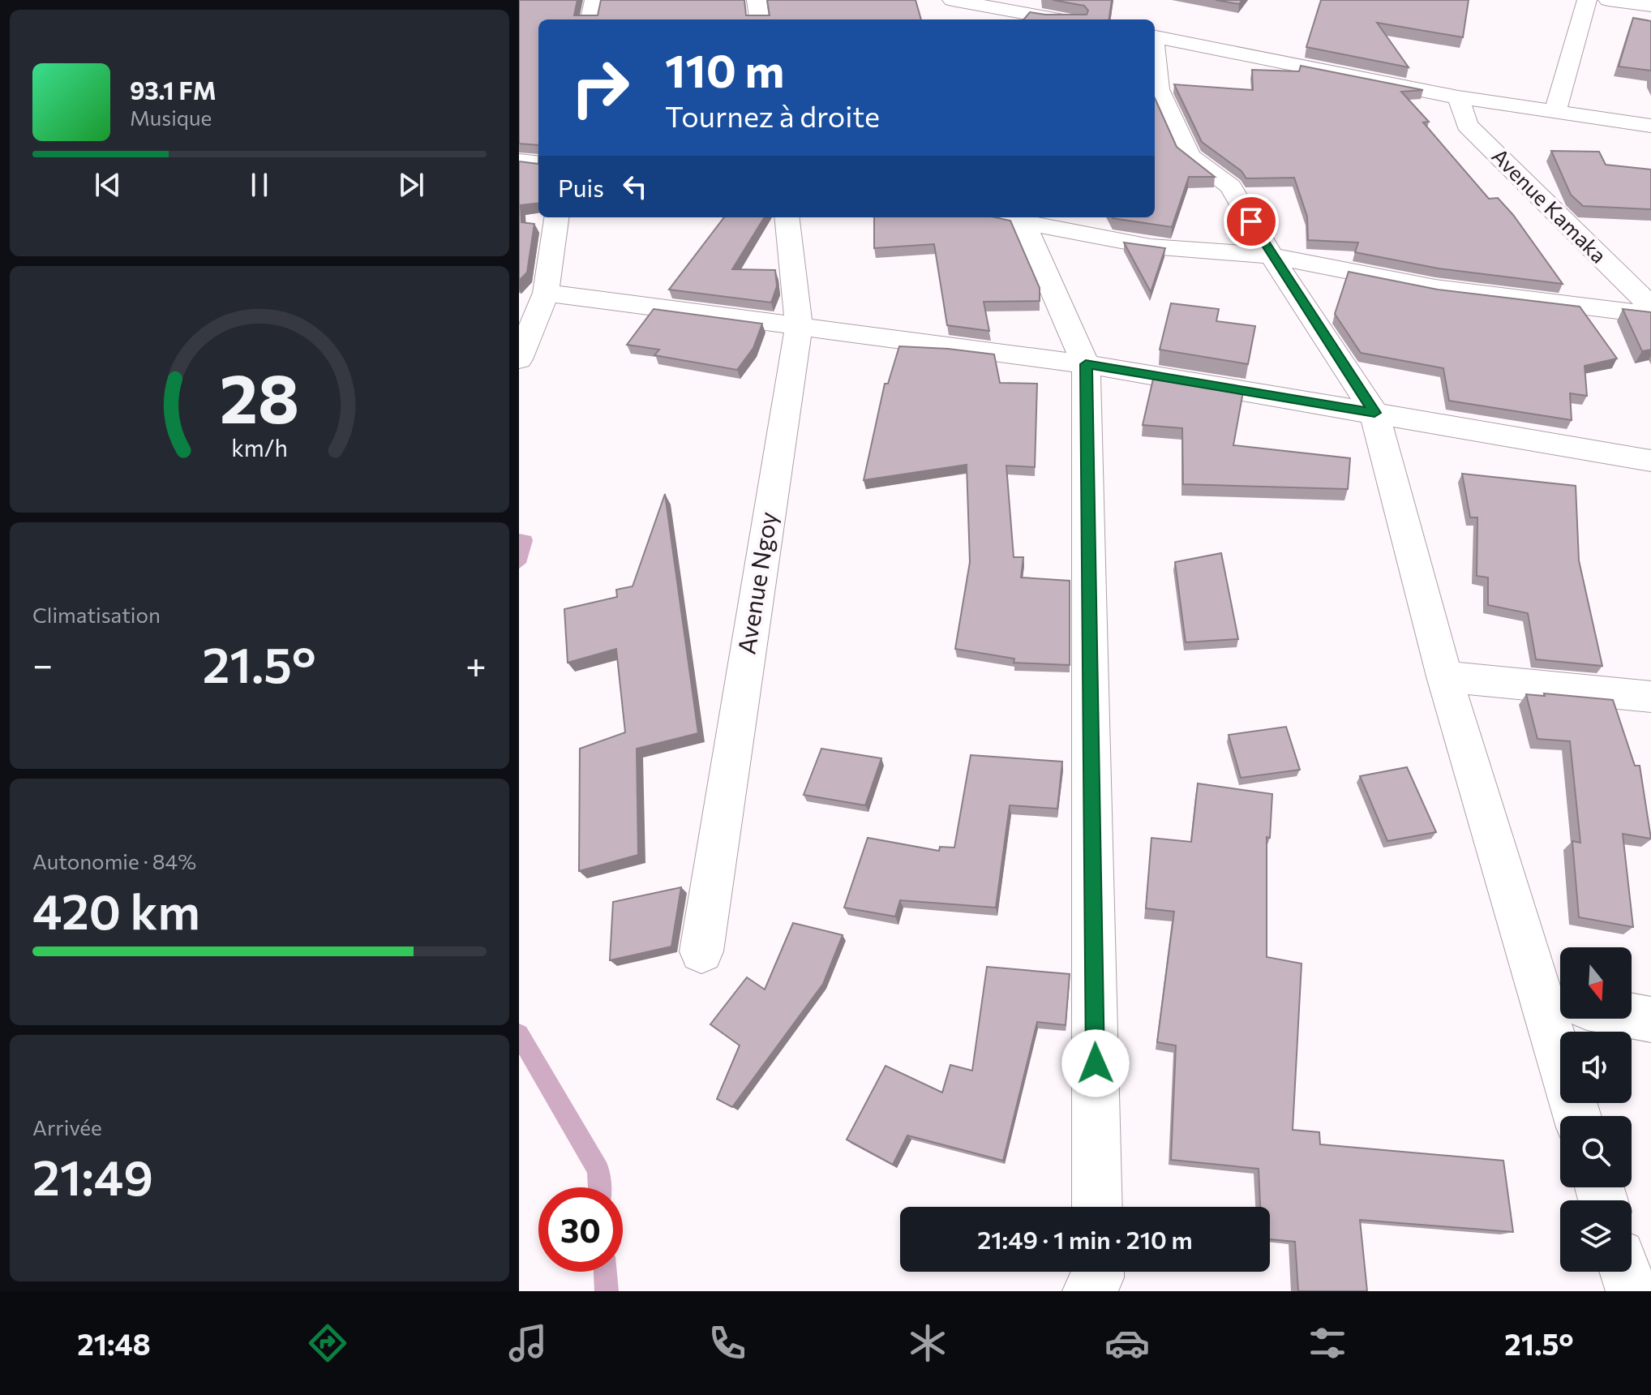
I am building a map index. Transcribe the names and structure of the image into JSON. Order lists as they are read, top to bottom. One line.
{"streets":{"street":["Avenue Kamaka","Avenue Ngoy"]},"north":"bottom","page":{"turn":["110 m","Tournez à droite"],"song":["93.1 FM","Musique"],"then":"Puis","tile":["Climatisation",["Autonomie · 84%","420 km"],["Arrivée","21:49"]],"heat":["−","21.5°","+"],"limit":"30","trip":"21:49 · 1 min · 210 m","tabs":["21:48","21.5°"],"gauge":["28","km/h"]}}
